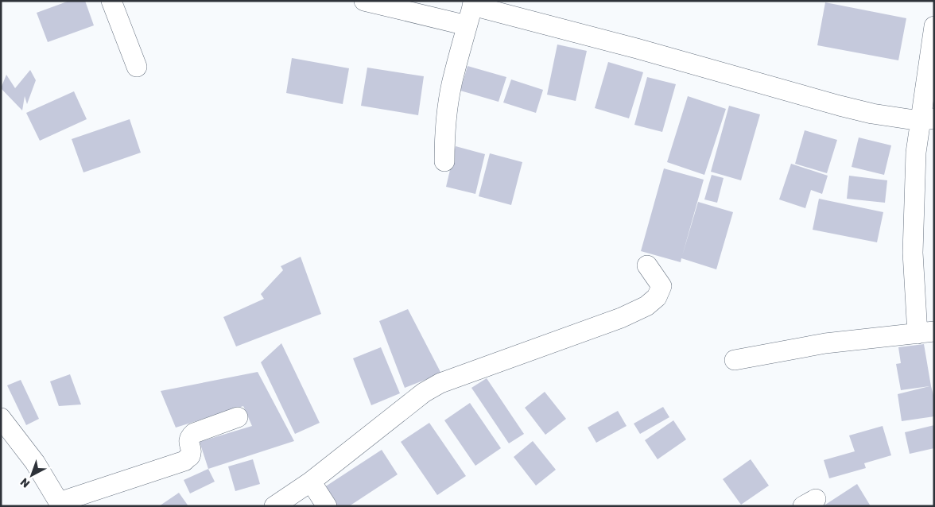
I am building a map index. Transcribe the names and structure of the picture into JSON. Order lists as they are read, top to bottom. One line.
{"north":"bottom left"}
